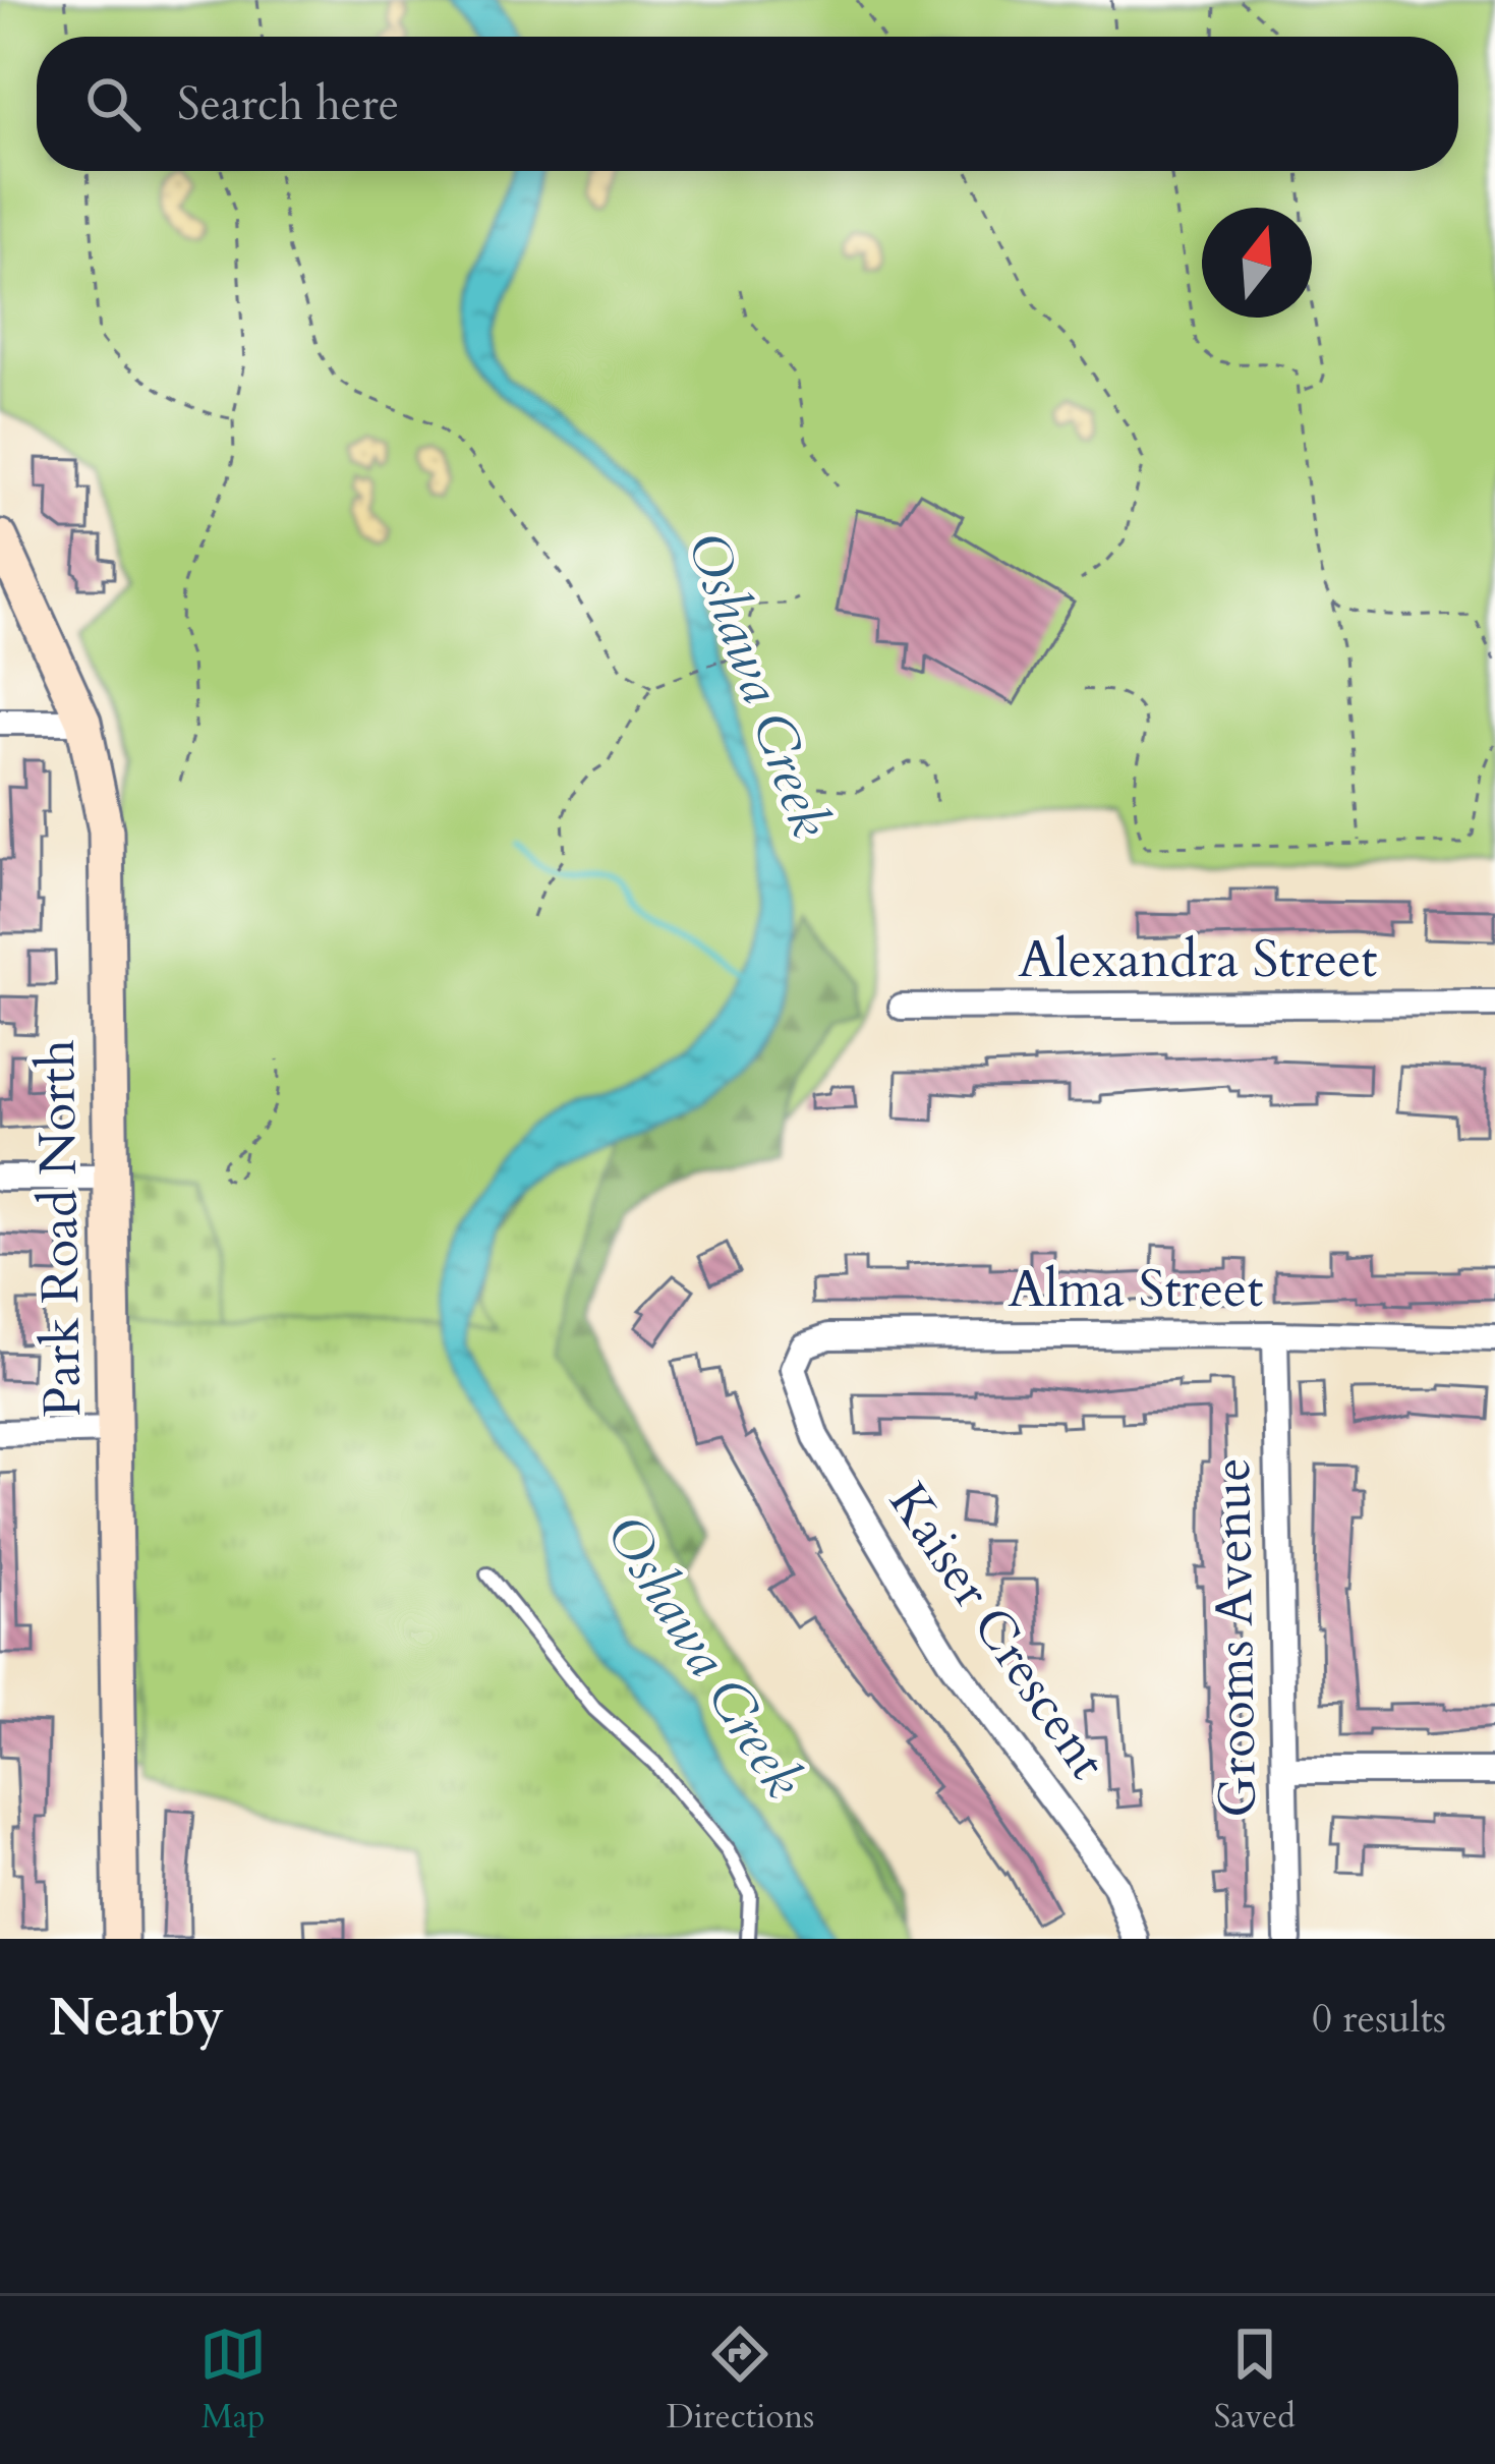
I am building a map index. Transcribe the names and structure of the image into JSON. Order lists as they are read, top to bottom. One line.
{"streets":{"main road":["Park Road North"],"street":["Alexandra Street","Alma Street","Kaiser Crescent","Grooms Avenue"]},"crossings":[["Alma Street","Kaiser Crescent"],["Alma Street","Grooms Avenue"]],"water":["Oshawa Creek"],"north":"top","page":{"search":"Search here","heading":["Nearby","0 results"],"nav":["Map","Directions","Saved"]}}
